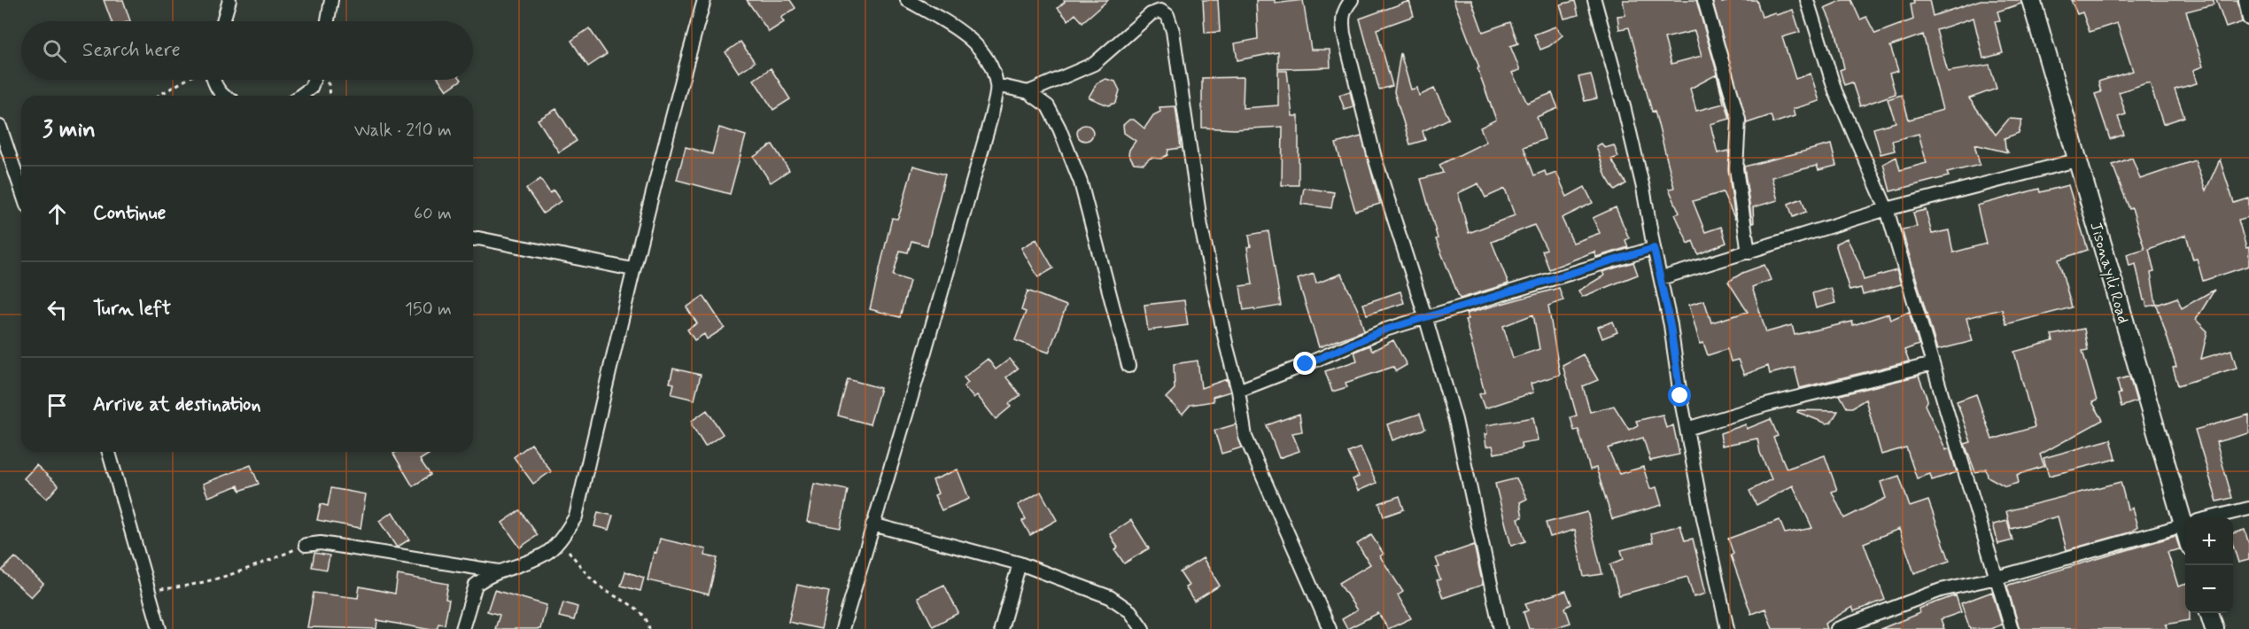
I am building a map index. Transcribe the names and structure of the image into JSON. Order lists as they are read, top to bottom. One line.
{"streets":{"street":["Jisonayili Road"]},"page":{"search":"Search here","heading":["3 min","Walk · 210 m"],"list":[["Continue","60 m"],["Turn left","150 m"],"Arrive at destination"],"map_buttons":["+","−"]}}
